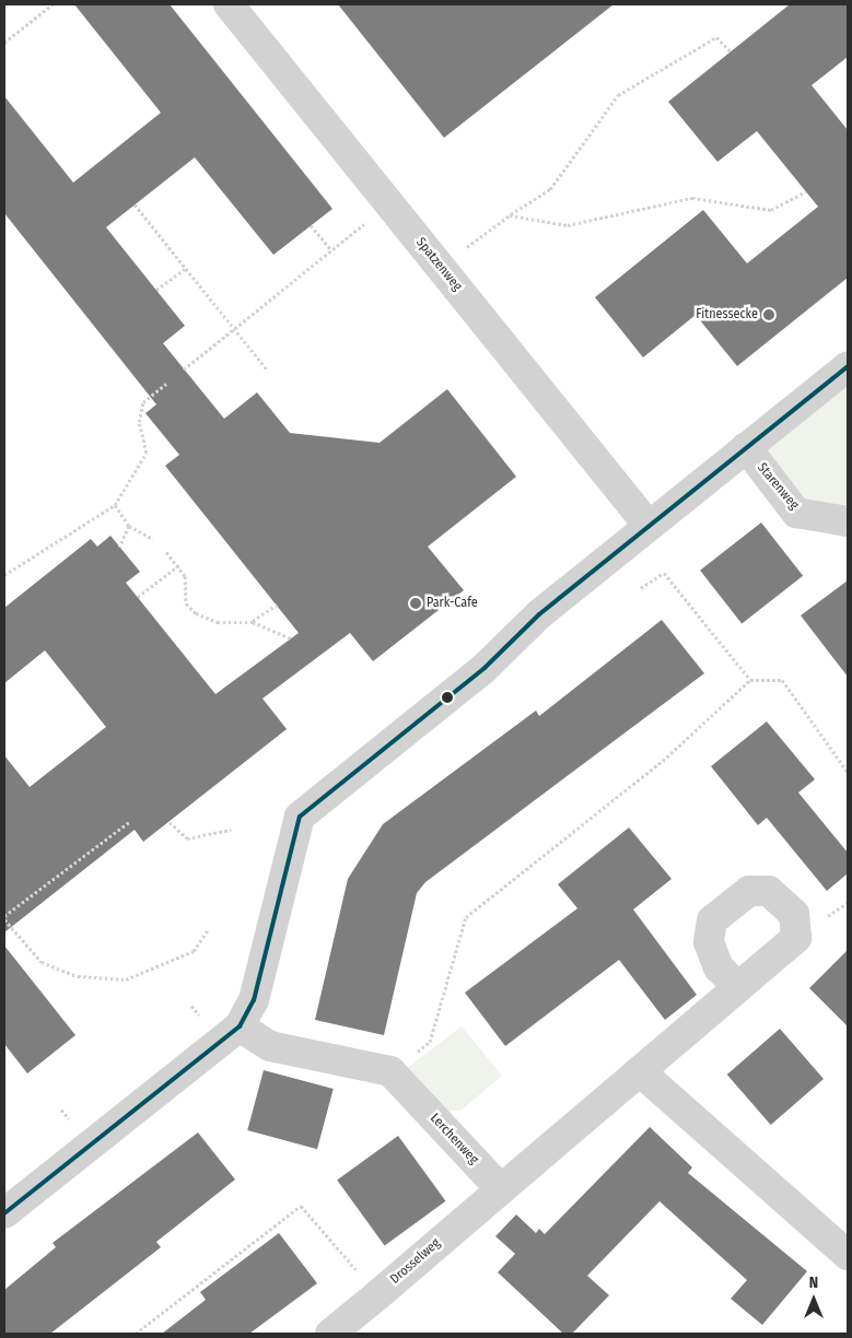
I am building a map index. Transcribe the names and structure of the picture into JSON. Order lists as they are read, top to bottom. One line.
{"streets":{"street":["Spatzenweg","Starenweg","Lerchenweg","Drosselweg"]},"crossings":[["Lerchenweg","Drosselweg"]],"places":["Fitnessecke","Park-Cafe"],"north":"top"}
